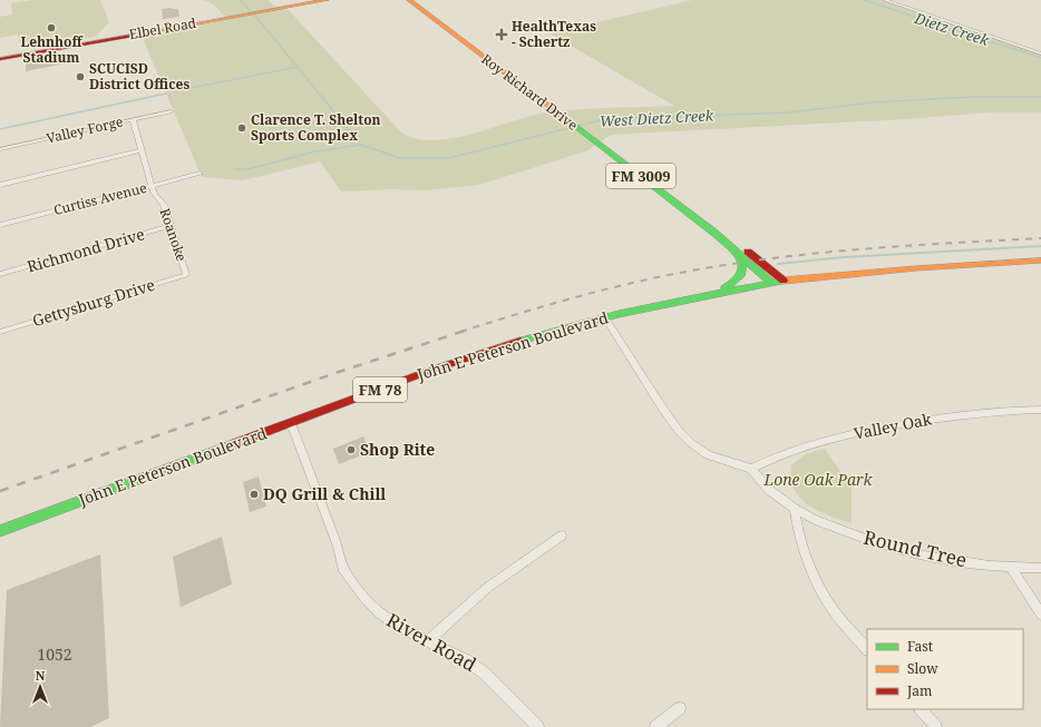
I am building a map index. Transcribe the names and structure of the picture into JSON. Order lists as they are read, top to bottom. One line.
{"streets":{"main road":["Elbel Road","Roy Richard Drive","FM 3009","John E Peterson Boulevard","FM 78"],"street":["Valley Forge","Curtiss Avenue","Roanoke","Richmond Drive","Gettysburg Drive","Valley Oak","Round Tree","River Road"]},"crossings":[["Roy Richard Drive","John E Peterson Boulevard"],["Roy Richard Drive","FM 78"],["Valley Forge","Roanoke"],["Curtiss Avenue","Roanoke"],["Roanoke","Richmond Drive"],["Roanoke","Gettysburg Drive"],["John E Peterson Boulevard","FM 78"],["John E Peterson Boulevard","River Road"],["Valley Oak","Round Tree"]],"water":["Dietz Creek","West Dietz Creek"],"parks":["Lone Oak Park"],"places":{"other":["Lehnhoff Stadium","SCUCISD District Offices","Clarence T. Shelton Sports Complex","Shop Rite","DQ Grill & Chill"],"health":["HealthTexas - Schertz"]},"house_numbers":["1052"],"legend":["Fast","Slow","Jam"],"north":"top"}
